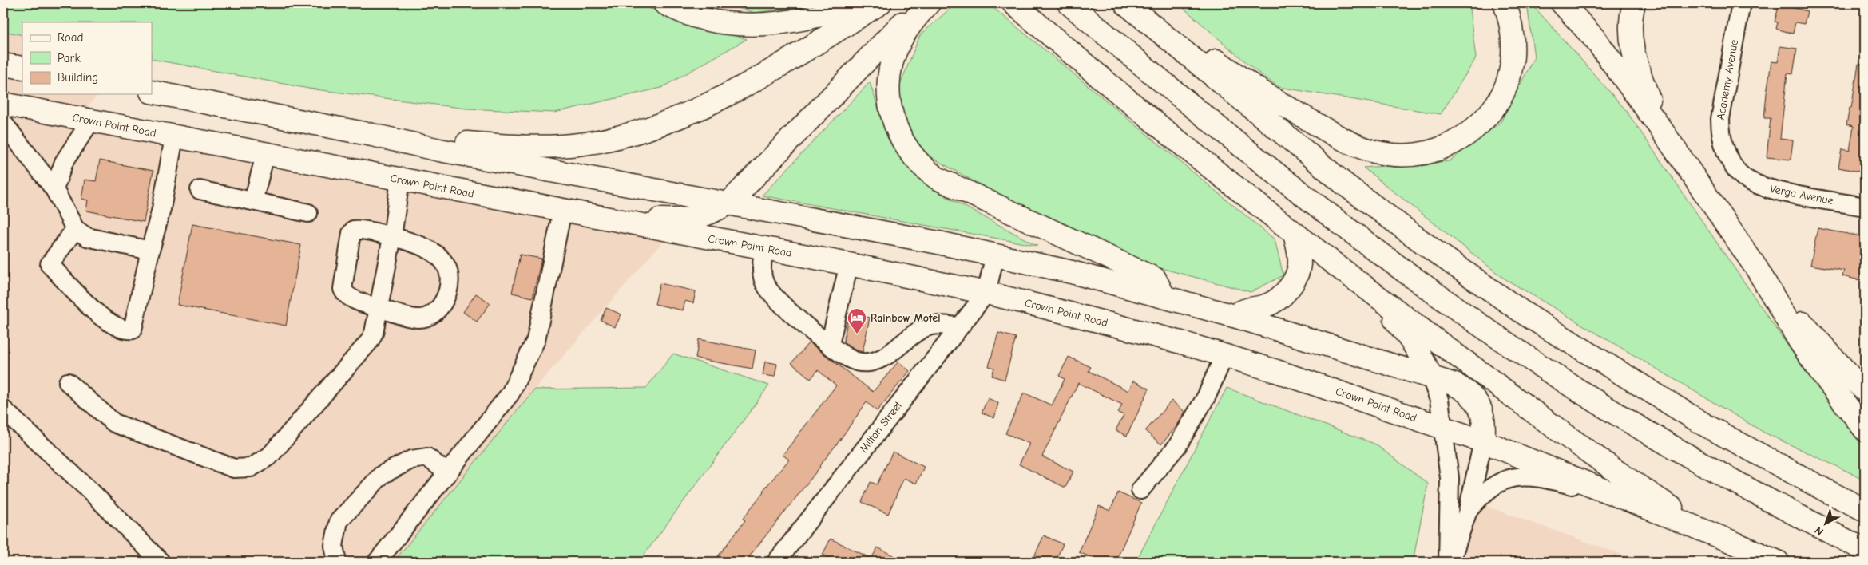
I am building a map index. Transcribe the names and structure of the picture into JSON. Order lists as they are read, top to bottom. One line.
{"streets":{"highway":["Crown Point Road"],"street":["Academy Avenue","Verga Avenue","Milton Street"]},"crossings":[["Academy Avenue","Verga Avenue"],["Crown Point Road","Milton Street"]],"places":{"hotel":["Rainbow Motel"]},"legend":["Road","Park","Building"],"north":"bottom left"}
